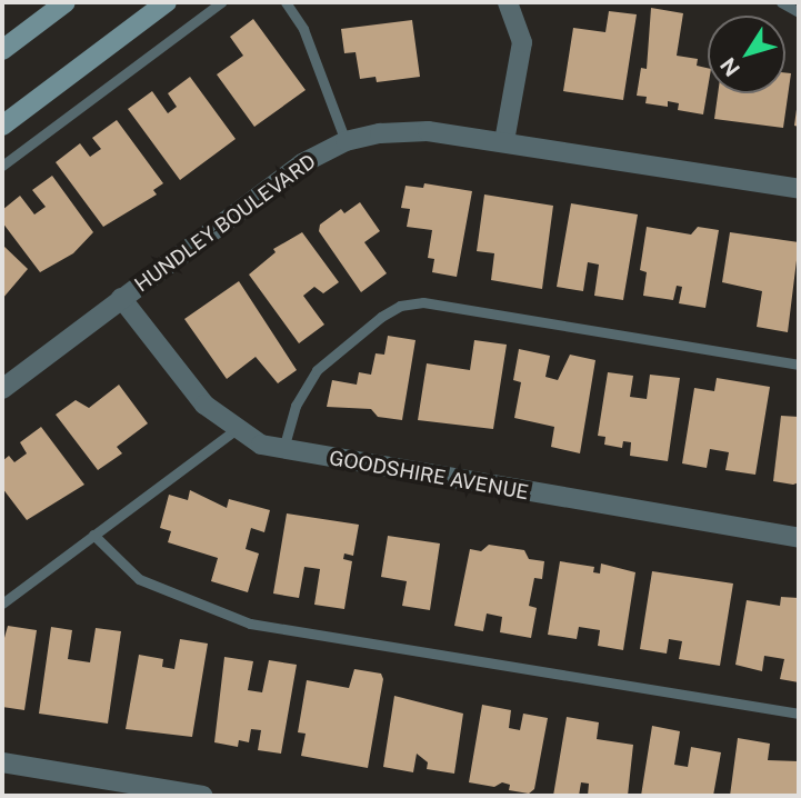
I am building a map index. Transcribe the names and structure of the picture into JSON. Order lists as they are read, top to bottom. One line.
{"streets":{"street":["HUNDLEY BOULEVARD","GOODSHIRE AVENUE"]},"crossings":[["HUNDLEY BOULEVARD","GOODSHIRE AVENUE"]],"north":"bottom left"}
